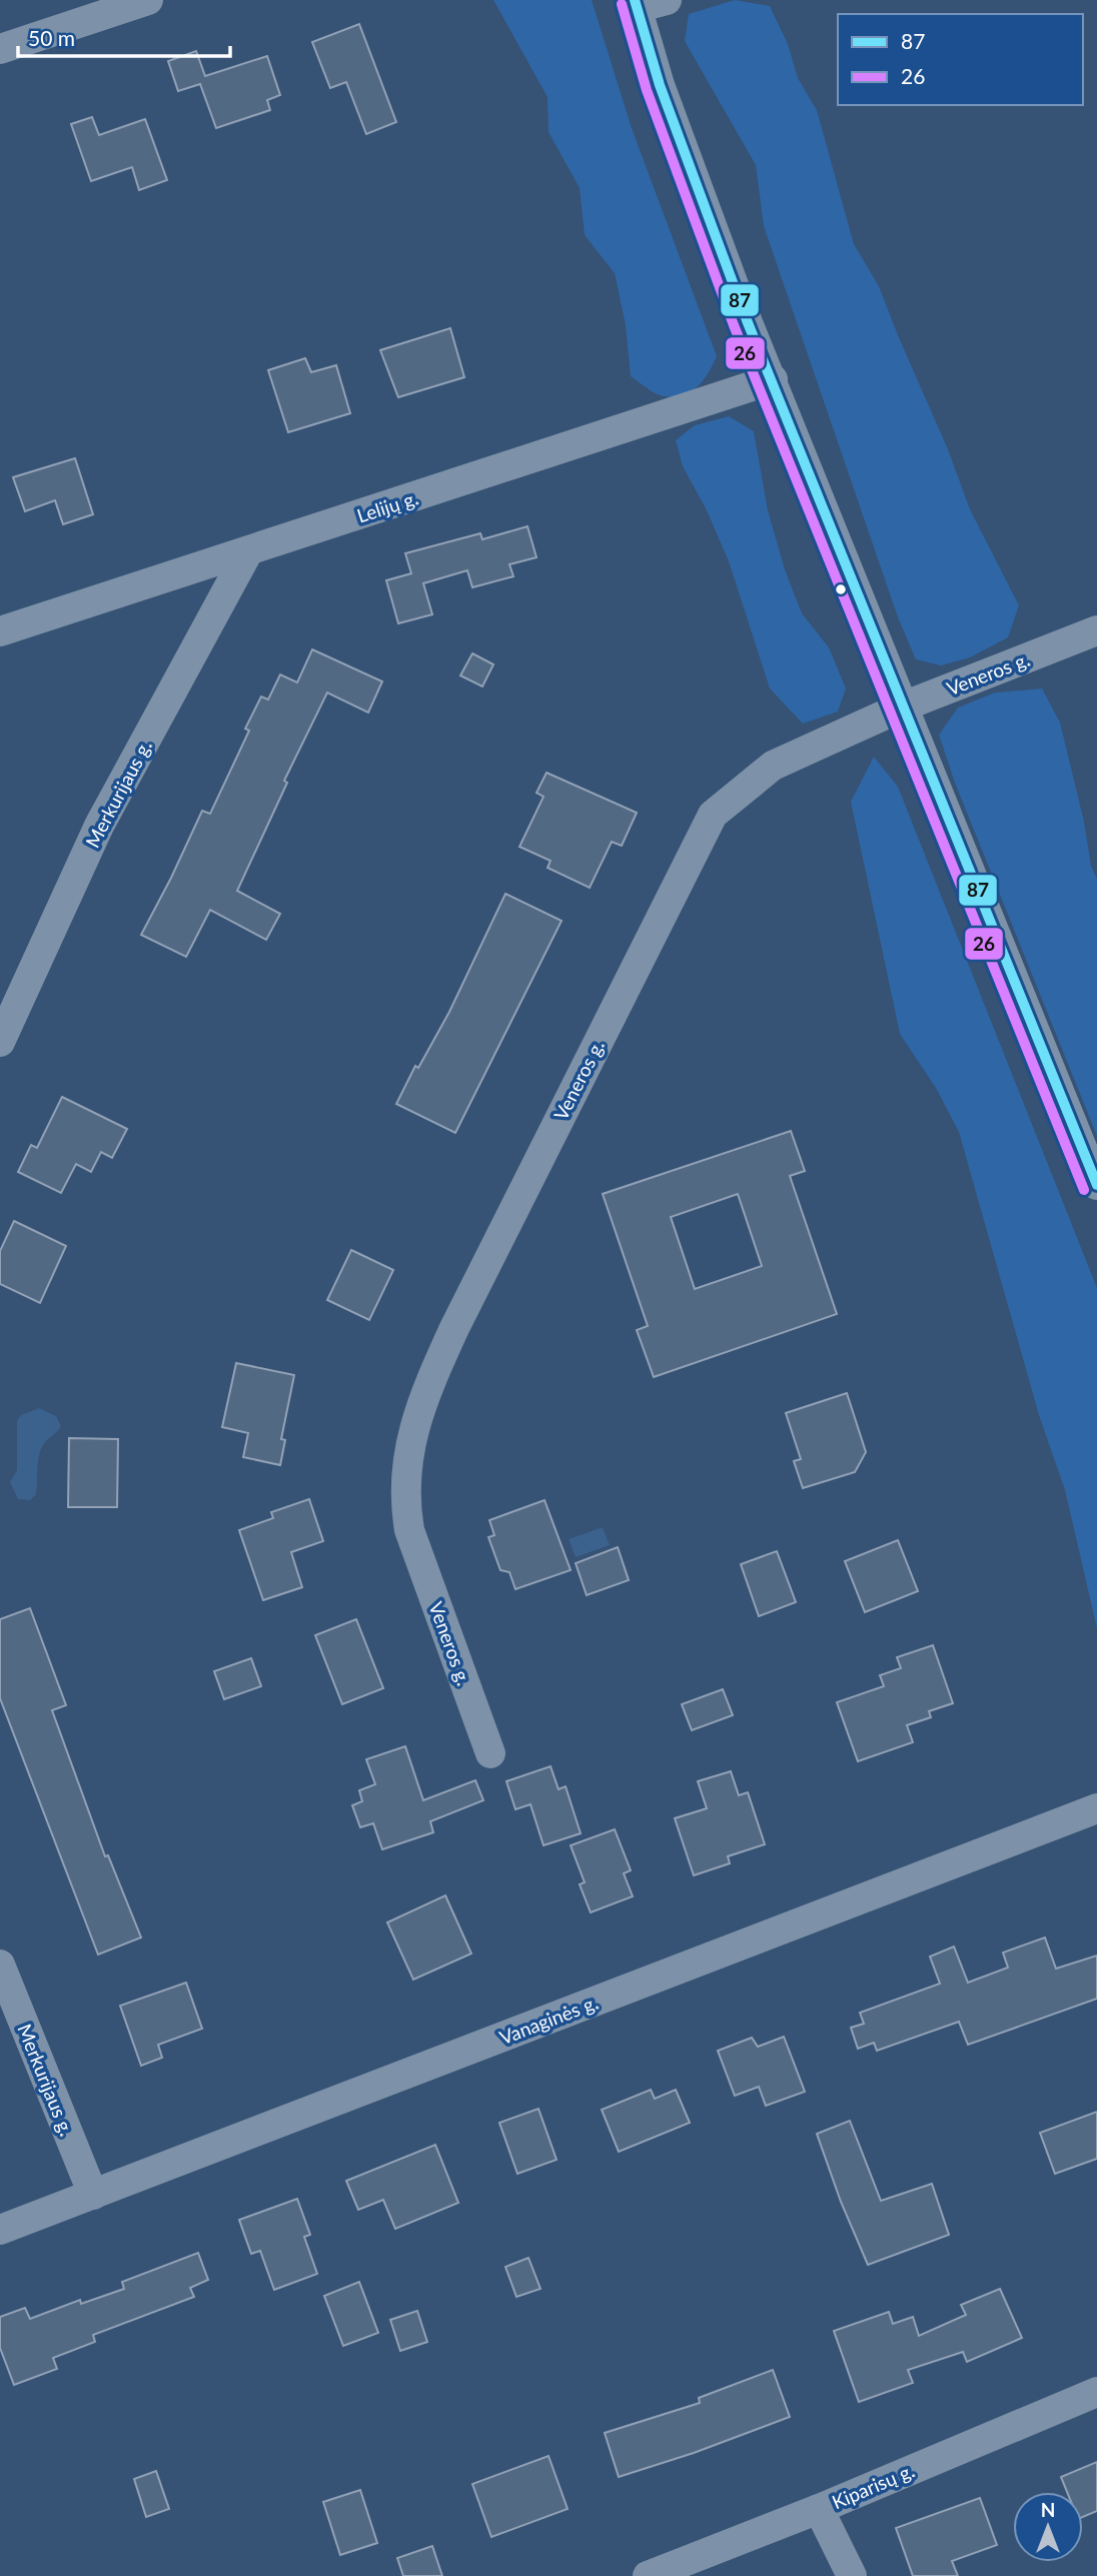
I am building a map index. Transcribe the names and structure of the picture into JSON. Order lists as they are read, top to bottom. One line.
{"streets":{"street":["Lelijų g.","Veneros g.","Merkurijaus g.","Vanaginės g.","Kiparisų g."]},"crossings":[["Lelijų g.","Merkurijaus g."],["Merkurijaus g.","Vanaginės g."]],"lines":["transit line 87","transit line 26"],"legend":["87","26"],"scale_bar":"50 m","north":"top"}
